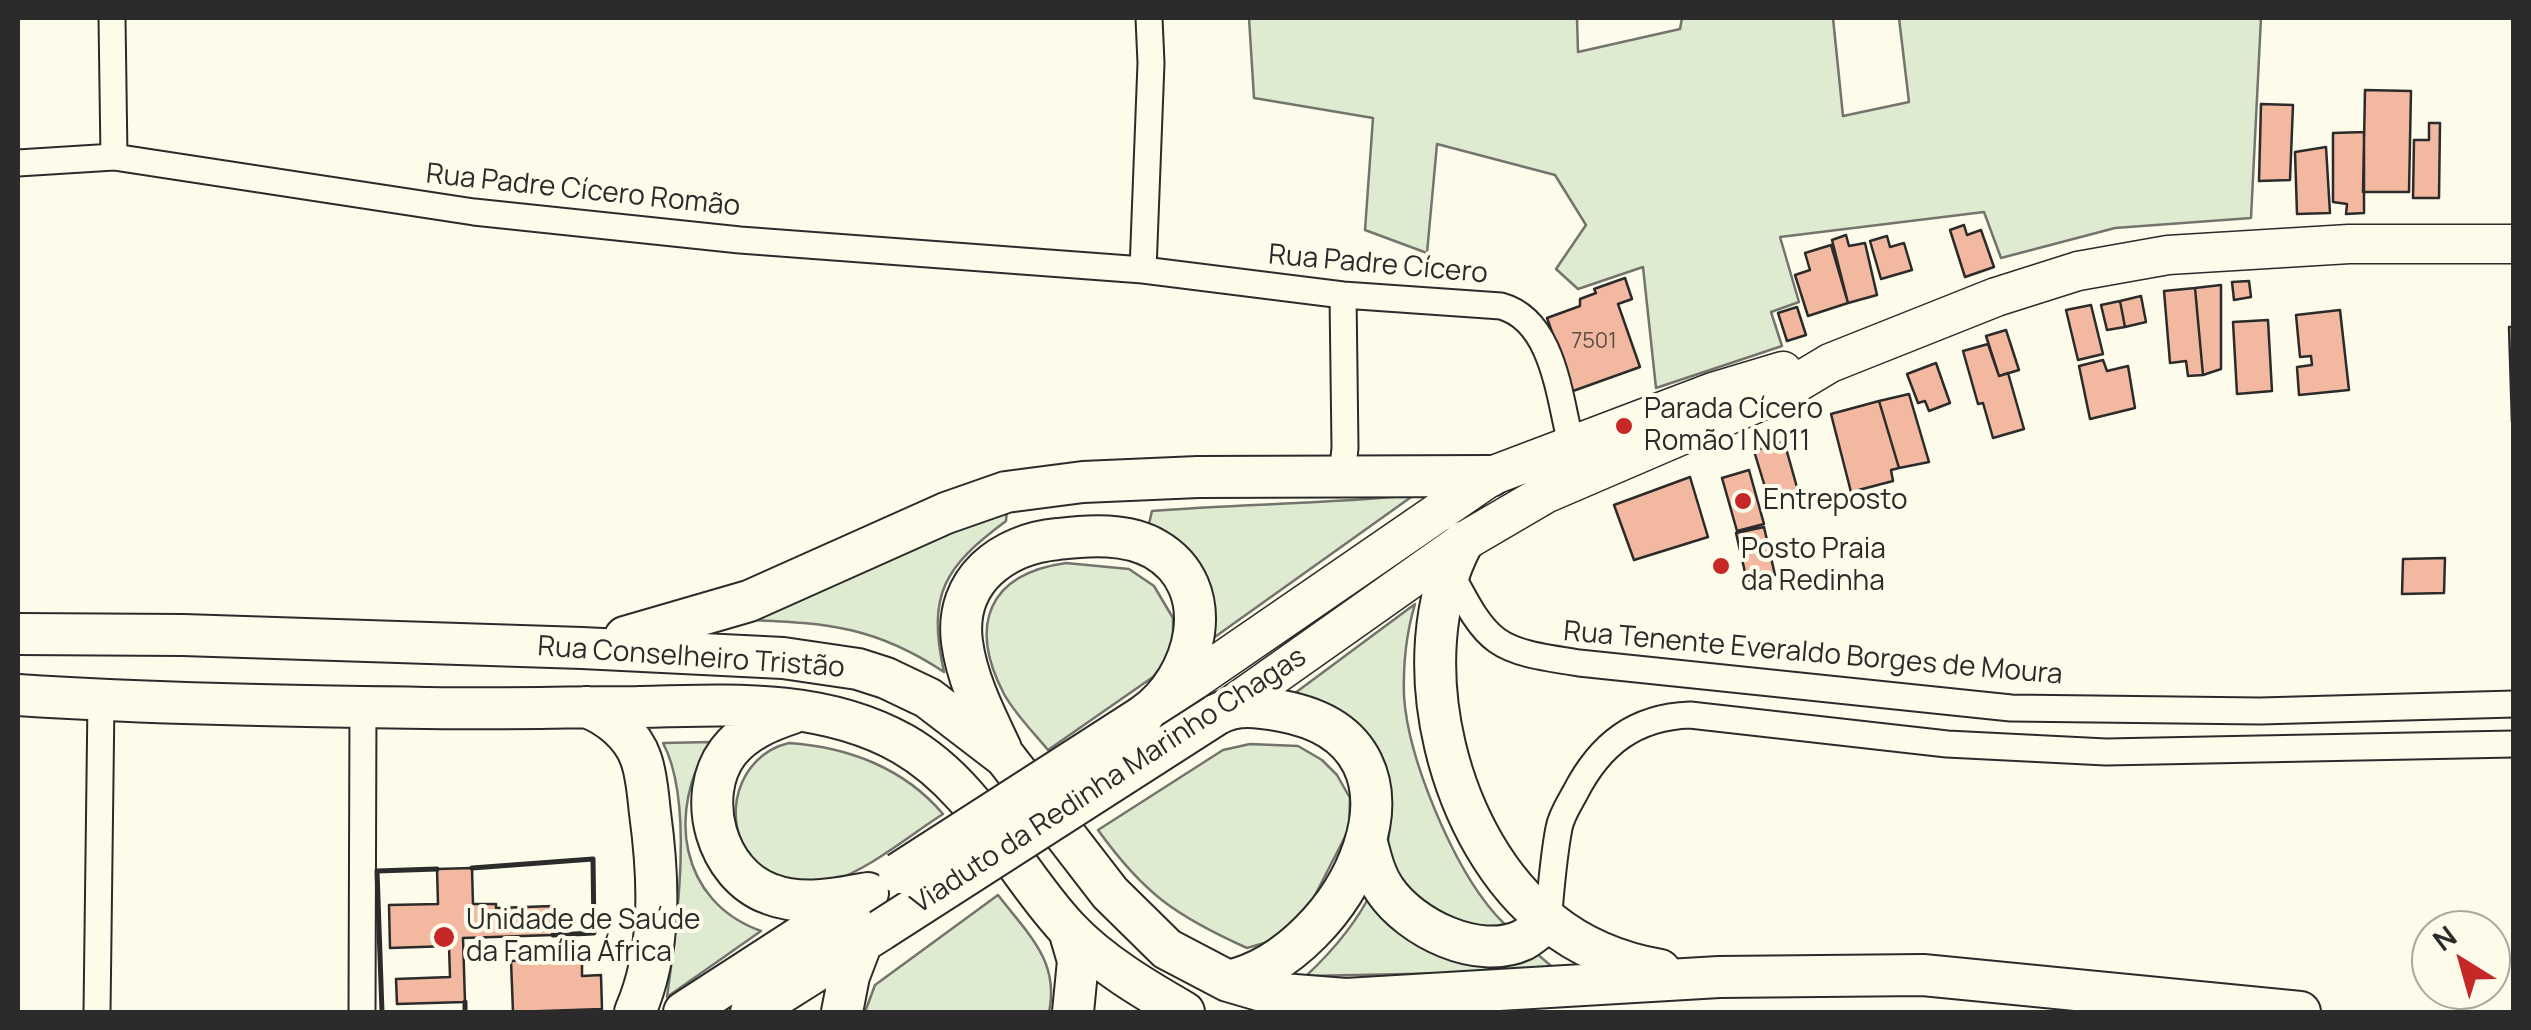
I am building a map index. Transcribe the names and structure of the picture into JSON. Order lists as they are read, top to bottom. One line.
{"streets":{"main road":["Rua Conselheiro Tristão","Viaduto da Redinha Marinho Chagas"],"street":["Rua Padre Cícero Romão","Rua Padre Cícero","Rua Tenente Everaldo Borges de Moura"]},"crossings":[["Rua Padre Cícero Romão","Rua Padre Cícero"],["Rua Padre Cícero","Viaduto da Redinha Marinho Chagas"],["Rua Tenente Everaldo Borges de Moura","Viaduto da Redinha Marinho Chagas"]],"places":["Parada Cícero Romão | N011","Entreposto","Posto Praia da Redinha","Unidade de Saúde da Família África"],"house_numbers":["7501"],"north":"top left"}
